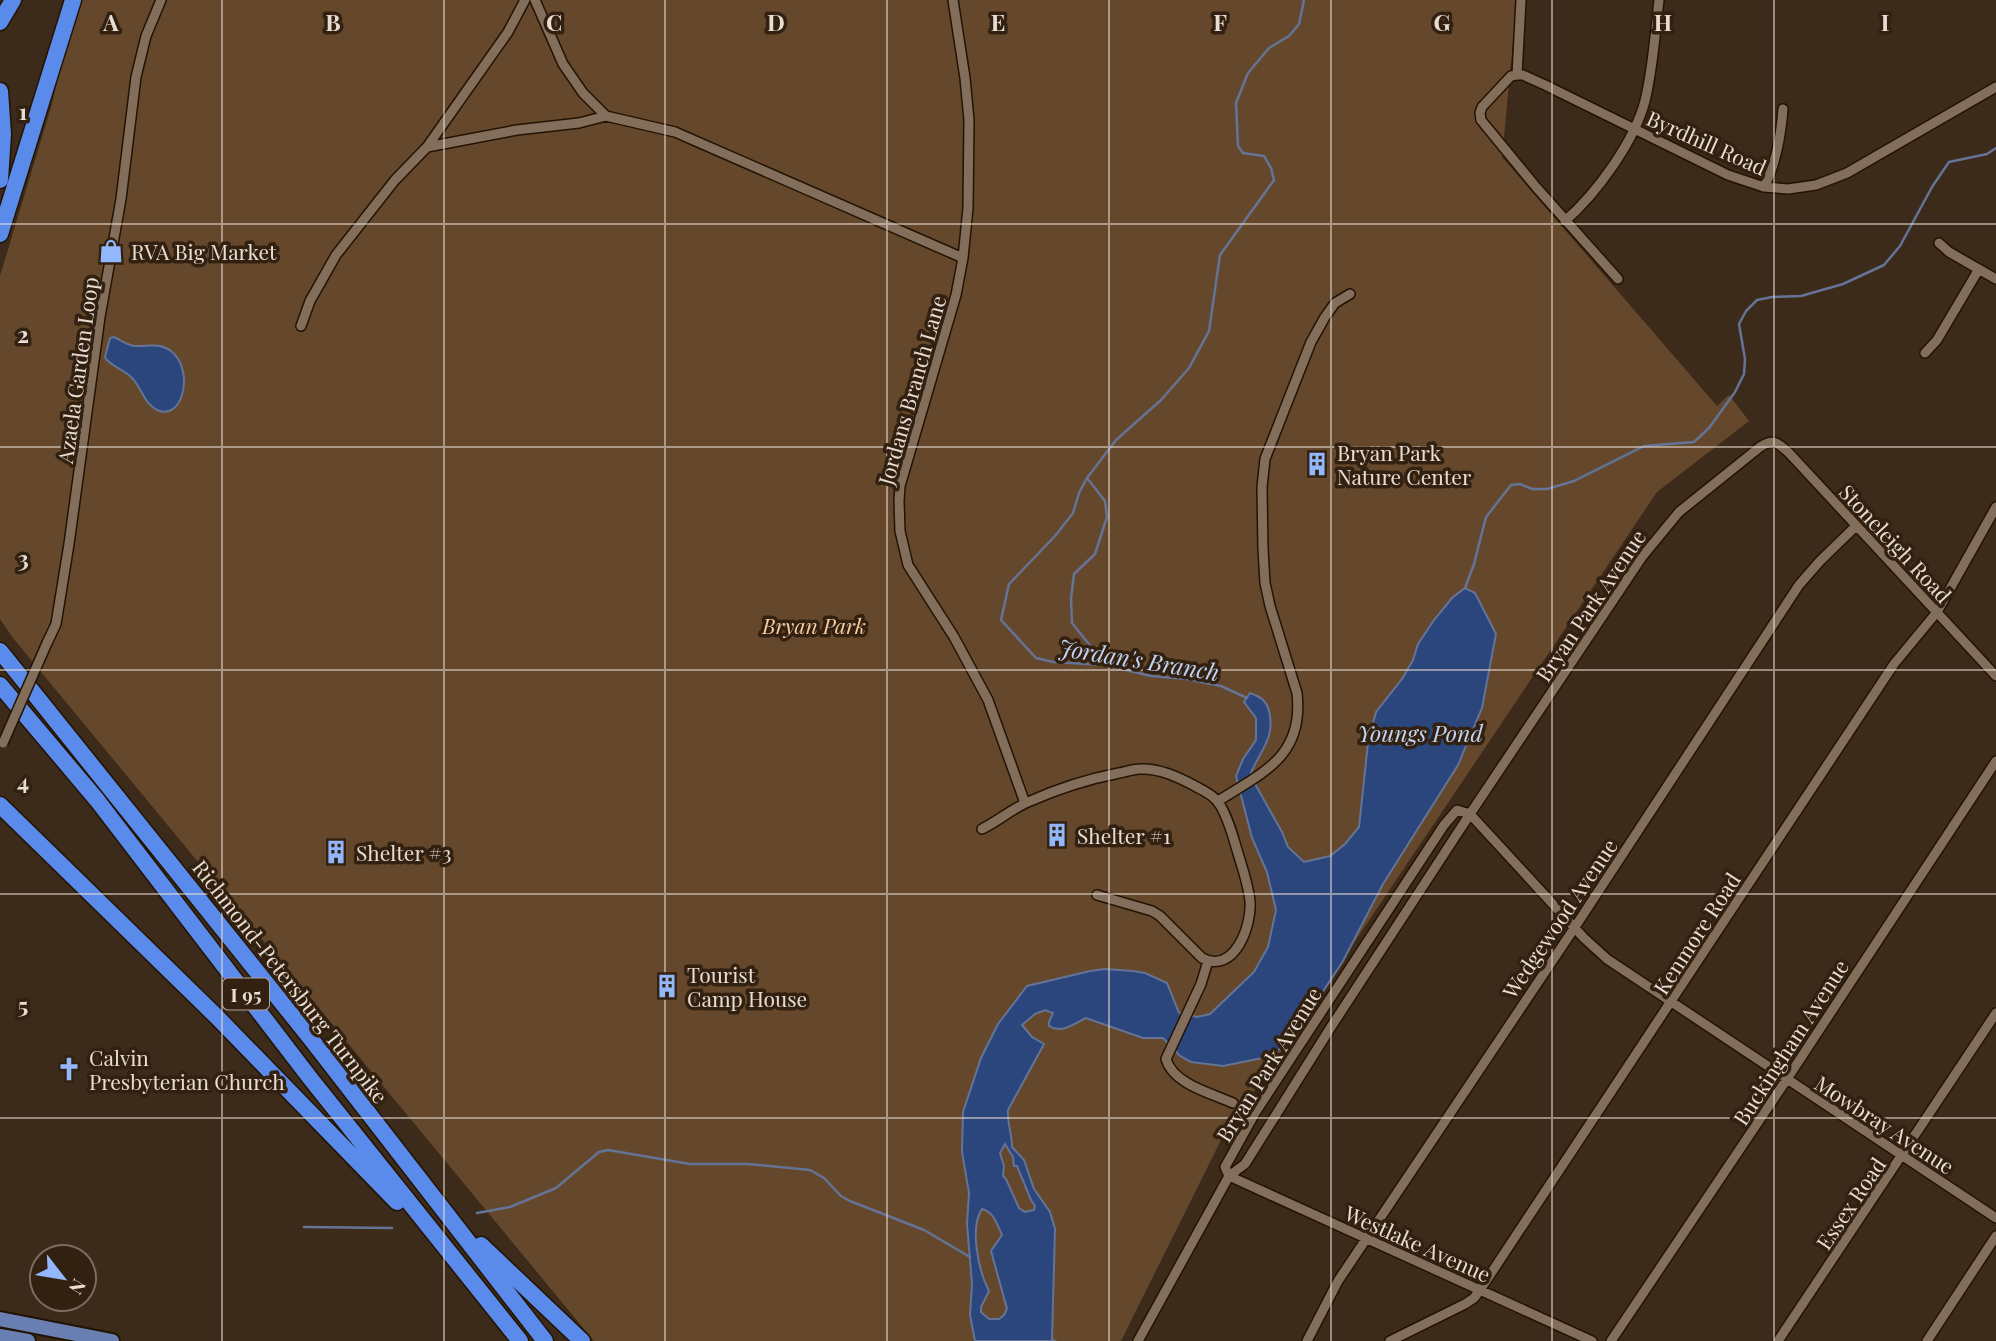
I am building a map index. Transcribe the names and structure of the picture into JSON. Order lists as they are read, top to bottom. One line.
{"streets":{"highway":["Richmond-Petersburg Turnpike","I 95"],"street":["Byrdhill Road","Azaela Garden Loop","Jordans Branch Lane","Stoneleigh Road","Bryan Park Avenue","Wedgewood Avenue","Kenmore Road","Buckingham Avenue","Mowbray Avenue","Essex Road","Westlake Avenue"]},"crossings":[["Stoneleigh Road","Bryan Park Avenue"],["Stoneleigh Road","Wedgewood Avenue"],["Stoneleigh Road","Kenmore Road"],["Bryan Park Avenue","Mowbray Avenue"],["Bryan Park Avenue","Westlake Avenue"],["Wedgewood Avenue","Mowbray Avenue"],["Wedgewood Avenue","Westlake Avenue"],["Kenmore Road","Mowbray Avenue"],["Kenmore Road","Westlake Avenue"],["Buckingham Avenue","Mowbray Avenue"],["Mowbray Avenue","Essex Road"]],"water":["Jordan's Branch","Youngs Pond"],"parks":["Bryan Park"],"places":{"shop":["RVA Big Market"],"building":["Bryan Park Nature Center","Shelter #1","Shelter #3","Tourist Camp House"],"church":["Calvin Presbyterian Church"]},"north":"bottom right","grid":{"columns":["A","B","C","D","E","F","G","H","I"],"rows":["1","2","3","4","5"]}}
